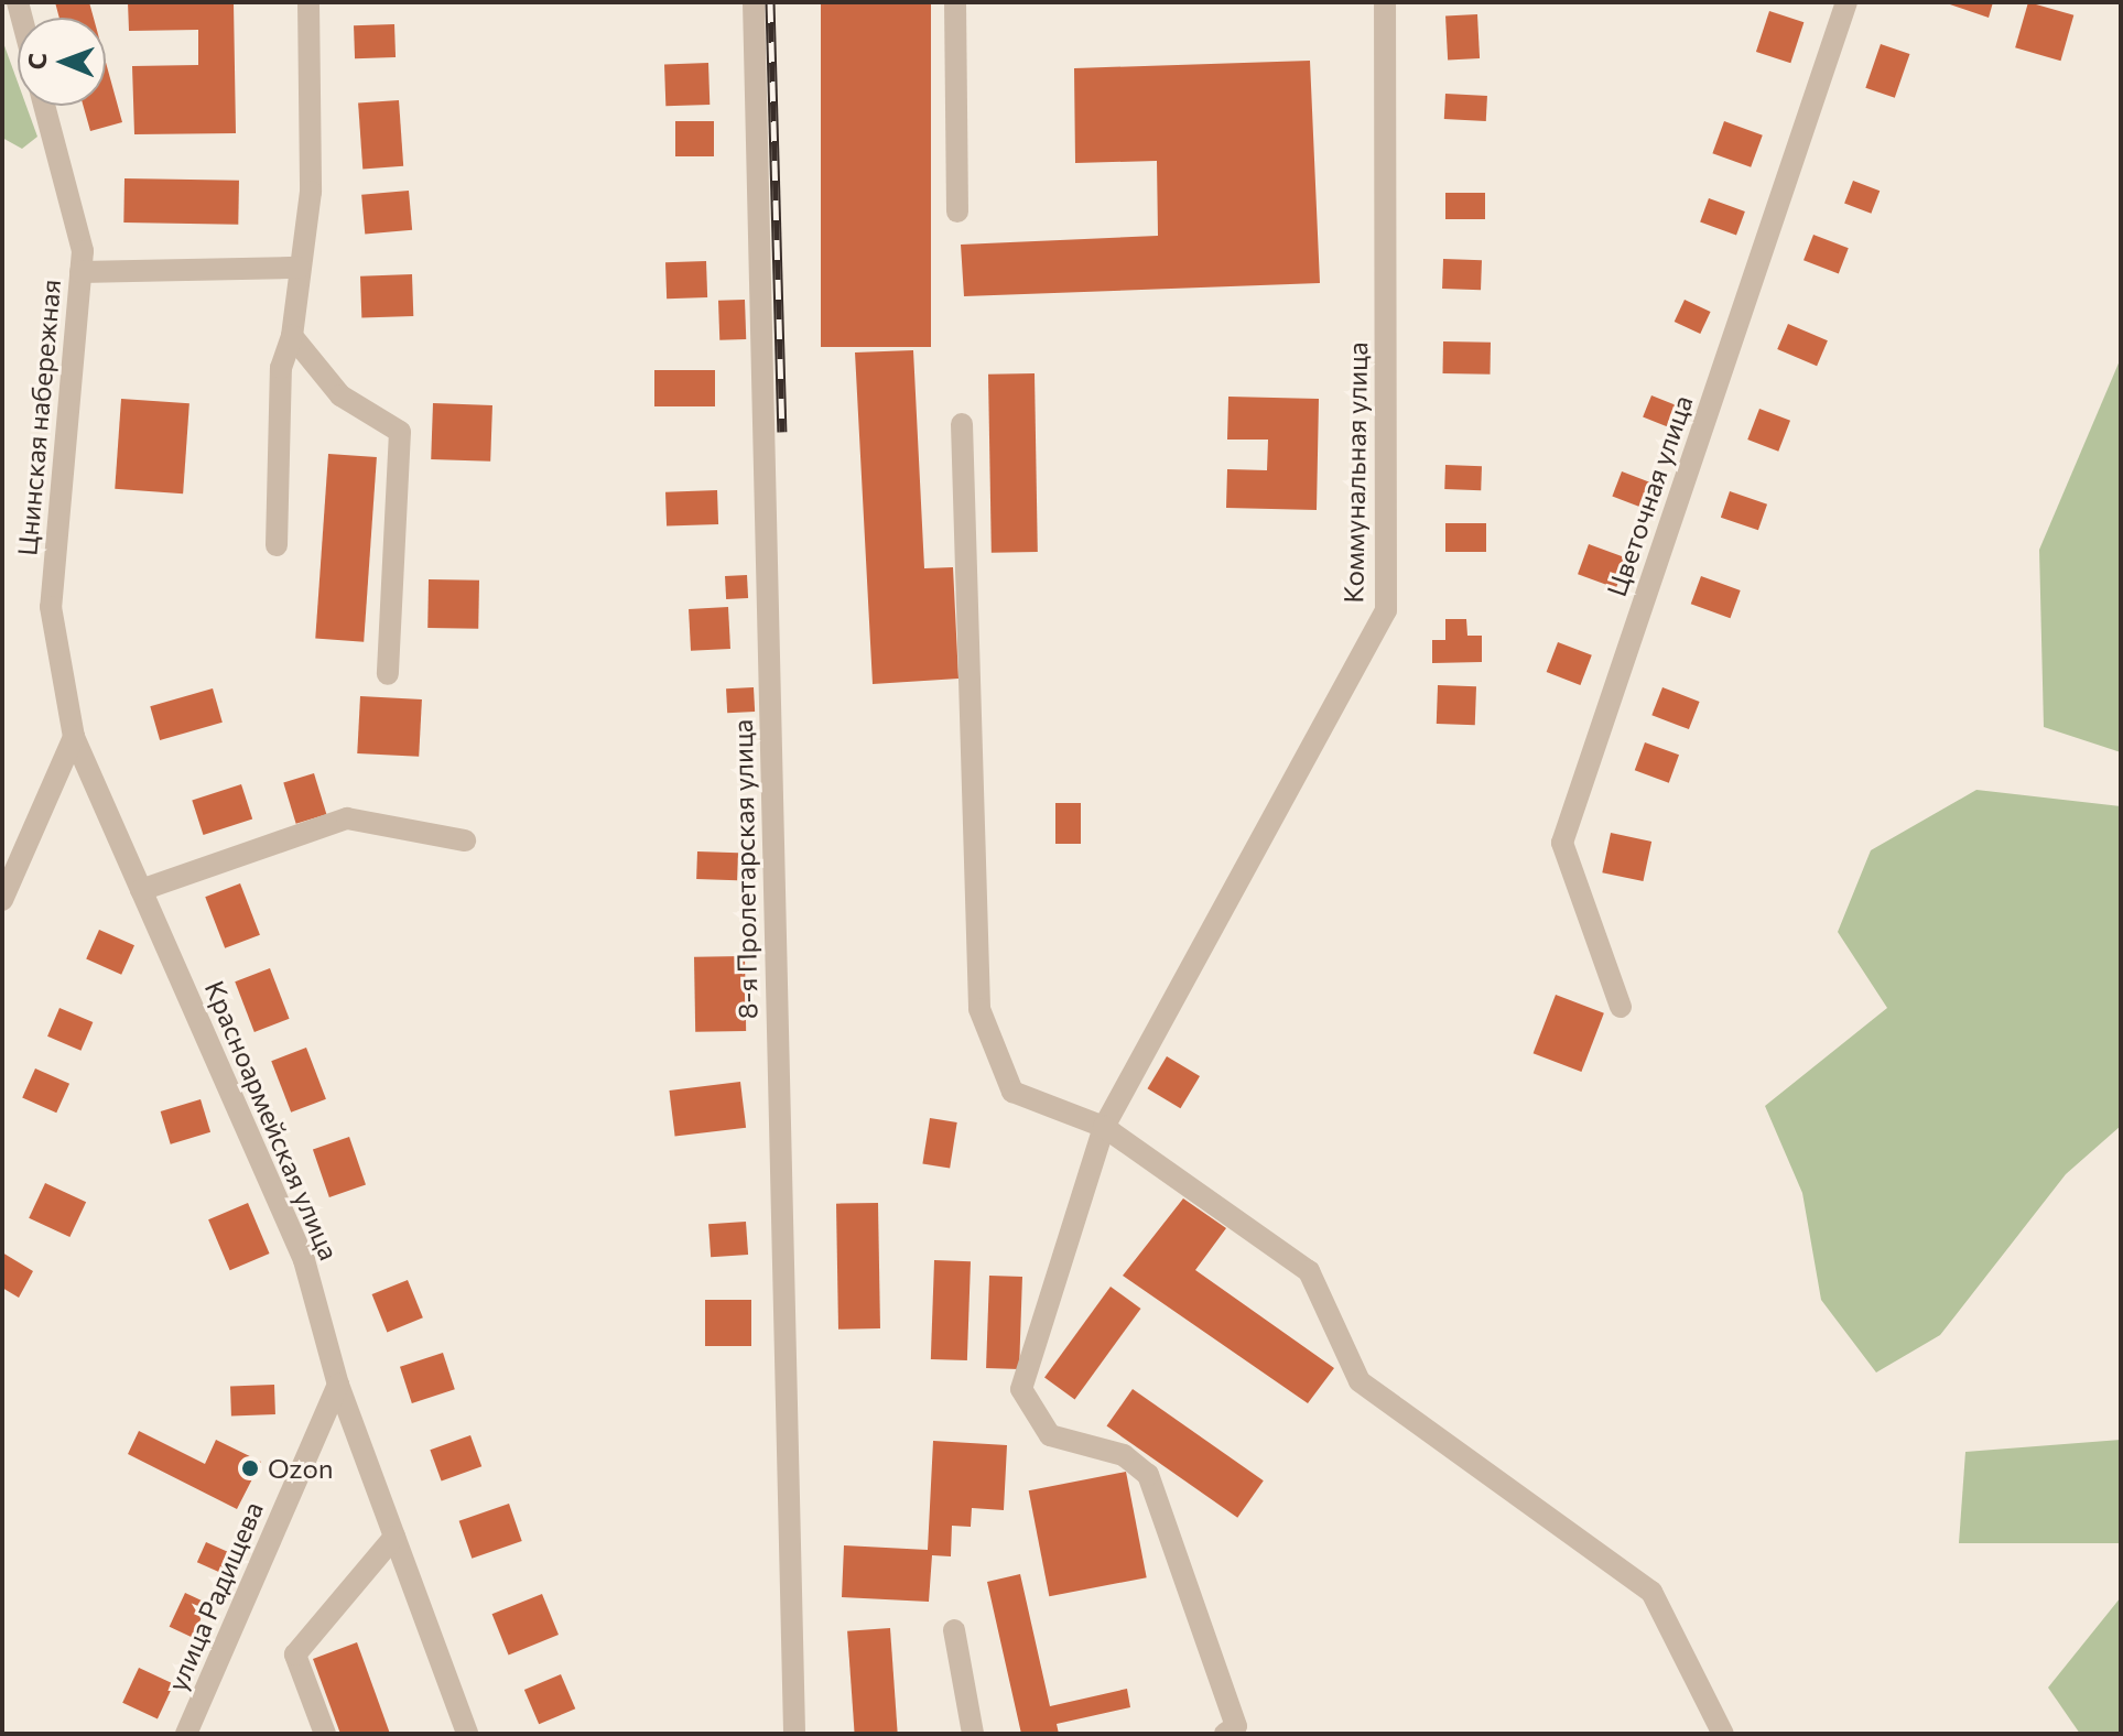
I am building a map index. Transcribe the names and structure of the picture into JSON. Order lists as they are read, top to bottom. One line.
{"streets":{"street":["Цнинская набережная","Коммунальная улица","Цветочная улица","8-я Пролетарская улица","Красноармейская улица","улица Радищева"]},"crossings":[["Цнинская набережная","Красноармейская улица"],["Красноармейская улица","улица Радищева"]],"places":["Ozon"],"north":"left"}
